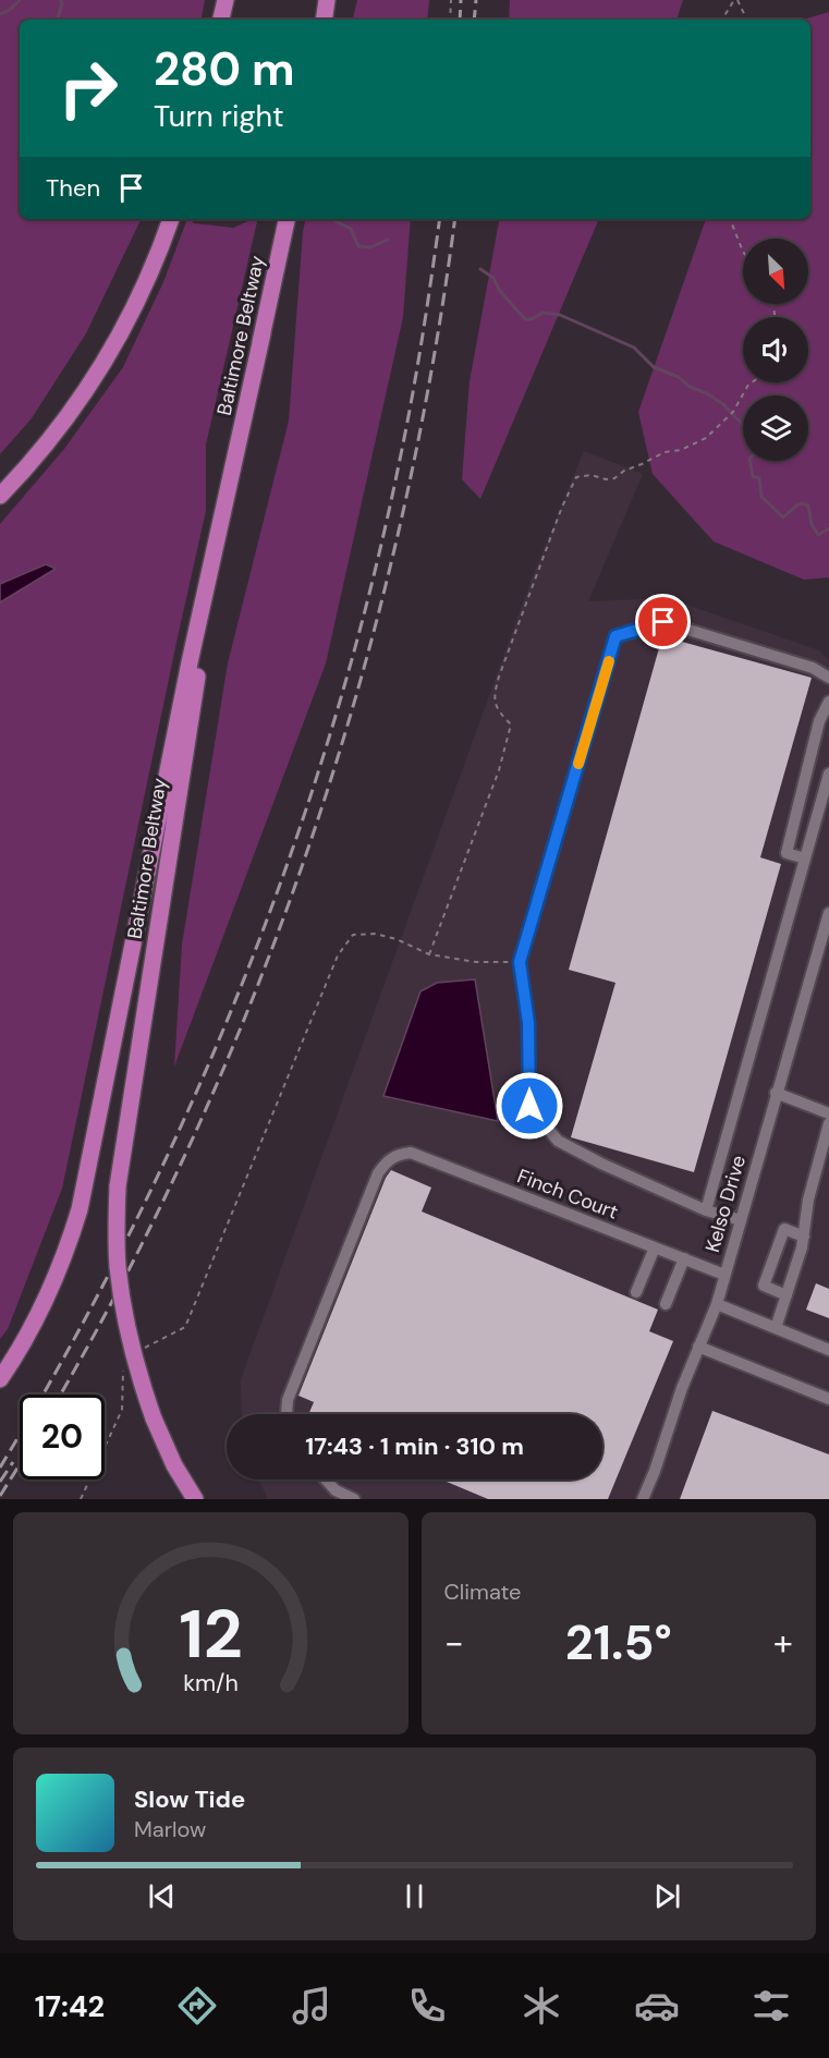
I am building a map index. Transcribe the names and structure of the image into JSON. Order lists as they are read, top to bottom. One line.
{"streets":{"highway":["Baltimore Beltway"],"street":["Finch Court","Kelso Drive"]},"crossings":[["Finch Court","Kelso Drive"]],"north":"bottom right","page":{"turn":["280 m","Turn right"],"then":"Then","limit":"20","trip":"17:43 · 1 min · 310 m","tile":"Climate","heat":["−","21.5°","+"],"song":["Slow Tide","Marlow"],"tabs":"17:42","gauge":["12","km/h"]}}
